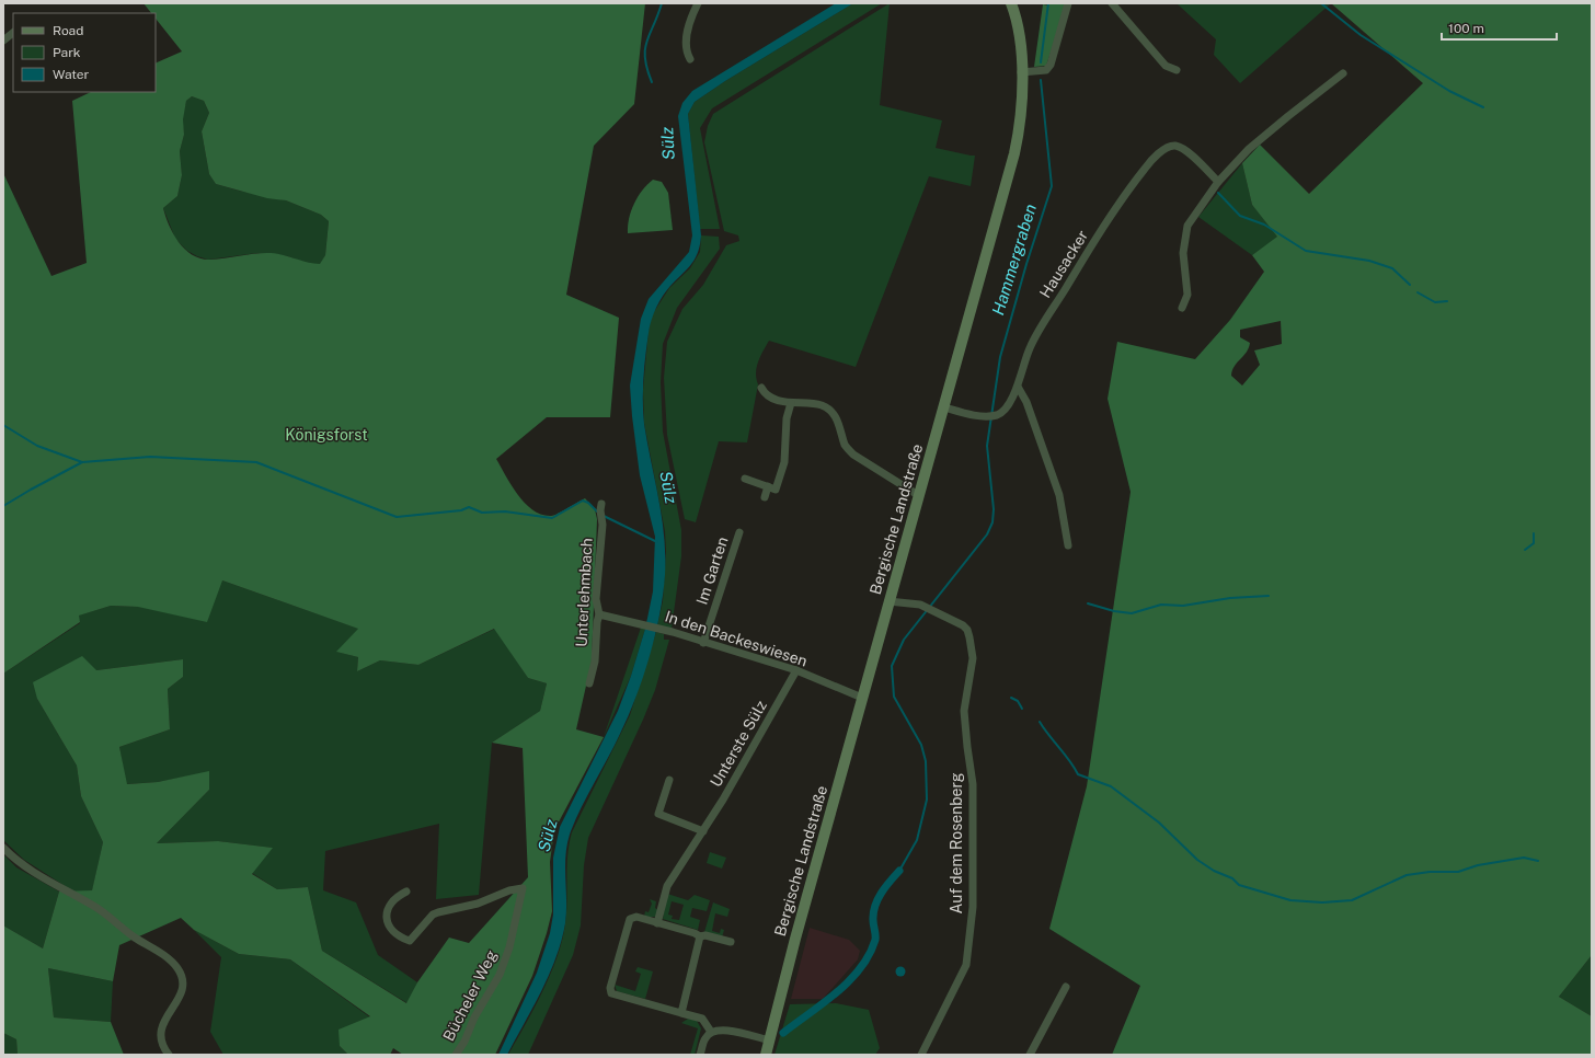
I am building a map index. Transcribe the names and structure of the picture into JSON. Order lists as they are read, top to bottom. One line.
{"streets":{"main road":["Bergische Landstraße"],"street":["Hausacker","Im Garten","Unterlehmbach","In den Backeswiesen","Unterste Sülz","Auf dem Rosenberg","Bücheler Weg"]},"crossings":[["Hausacker","Bergische Landstraße"],["Bergische Landstraße","In den Backeswiesen"],["Bergische Landstraße","Auf dem Rosenberg"],["Im Garten","In den Backeswiesen"],["Unterlehmbach","In den Backeswiesen"],["In den Backeswiesen","Unterste Sülz"]],"water":["Sülz","Hammergraben"],"parks":["Königsforst"],"legend":["Road","Park","Water"],"scale_bar":"100 m"}
